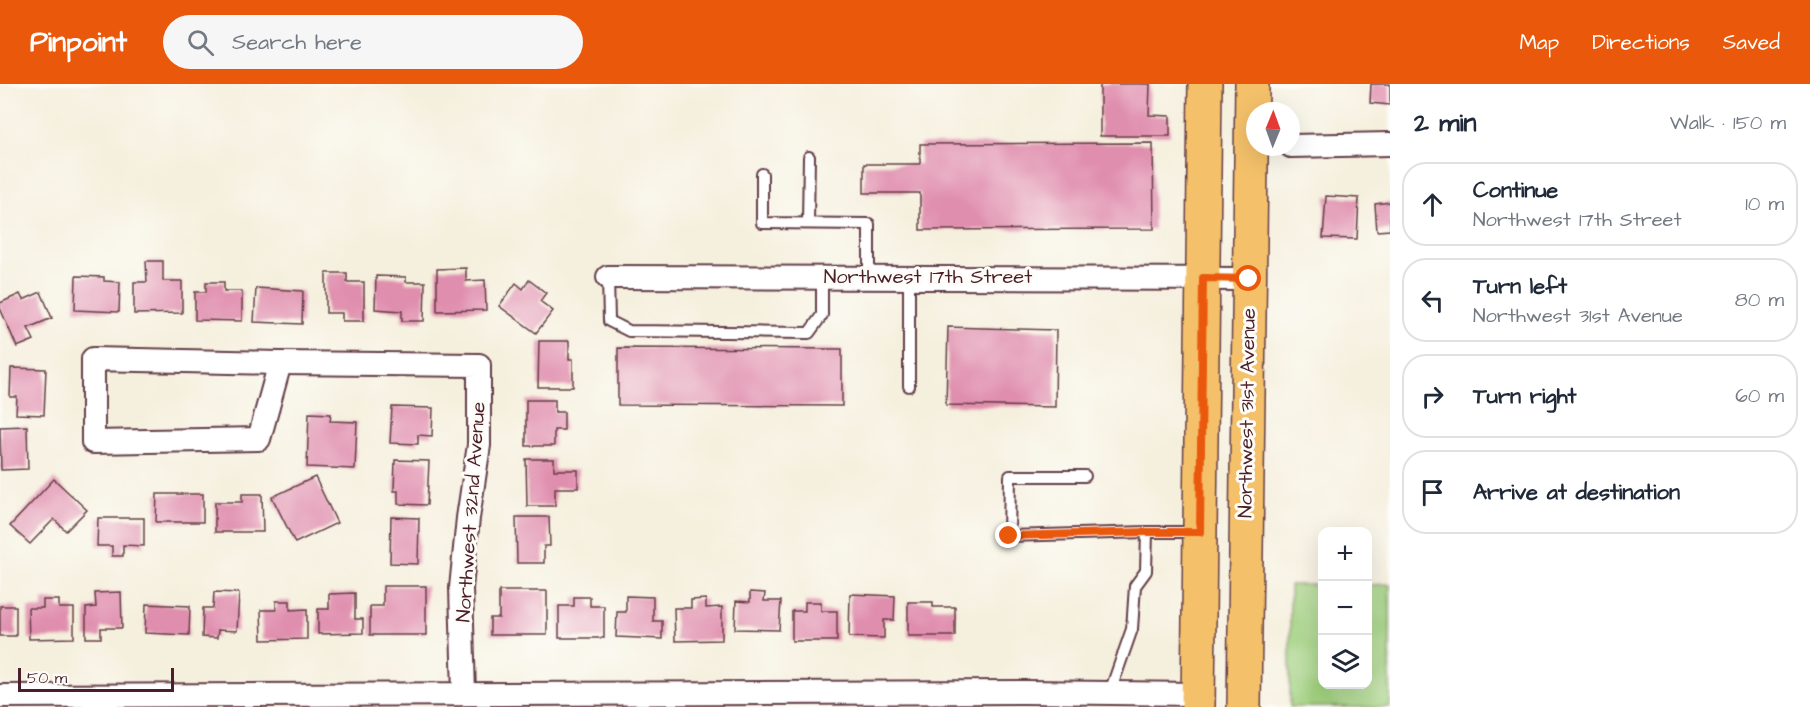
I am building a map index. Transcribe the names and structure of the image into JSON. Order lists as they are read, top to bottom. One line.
{"streets":{"main road":["Northwest 31st Avenue"],"street":["Northwest 17th Street","Northwest 32nd Avenue"]},"crossings":[["Northwest 17th Street","Northwest 31st Avenue"]],"scale_bar":"50 m","north":"top","page":{"header":"Pinpoint","search":"Search here","nav":["Map","Directions","Saved"],"heading":["2 min","Walk · 150 m"],"list":[["Continue","Northwest 17th Street","10 m"],["Turn left","Northwest 31st Avenue","80 m"],["Turn right","60 m"],"Arrive at destination"],"map_buttons":["+","−"],"scale":"50 m"}}
